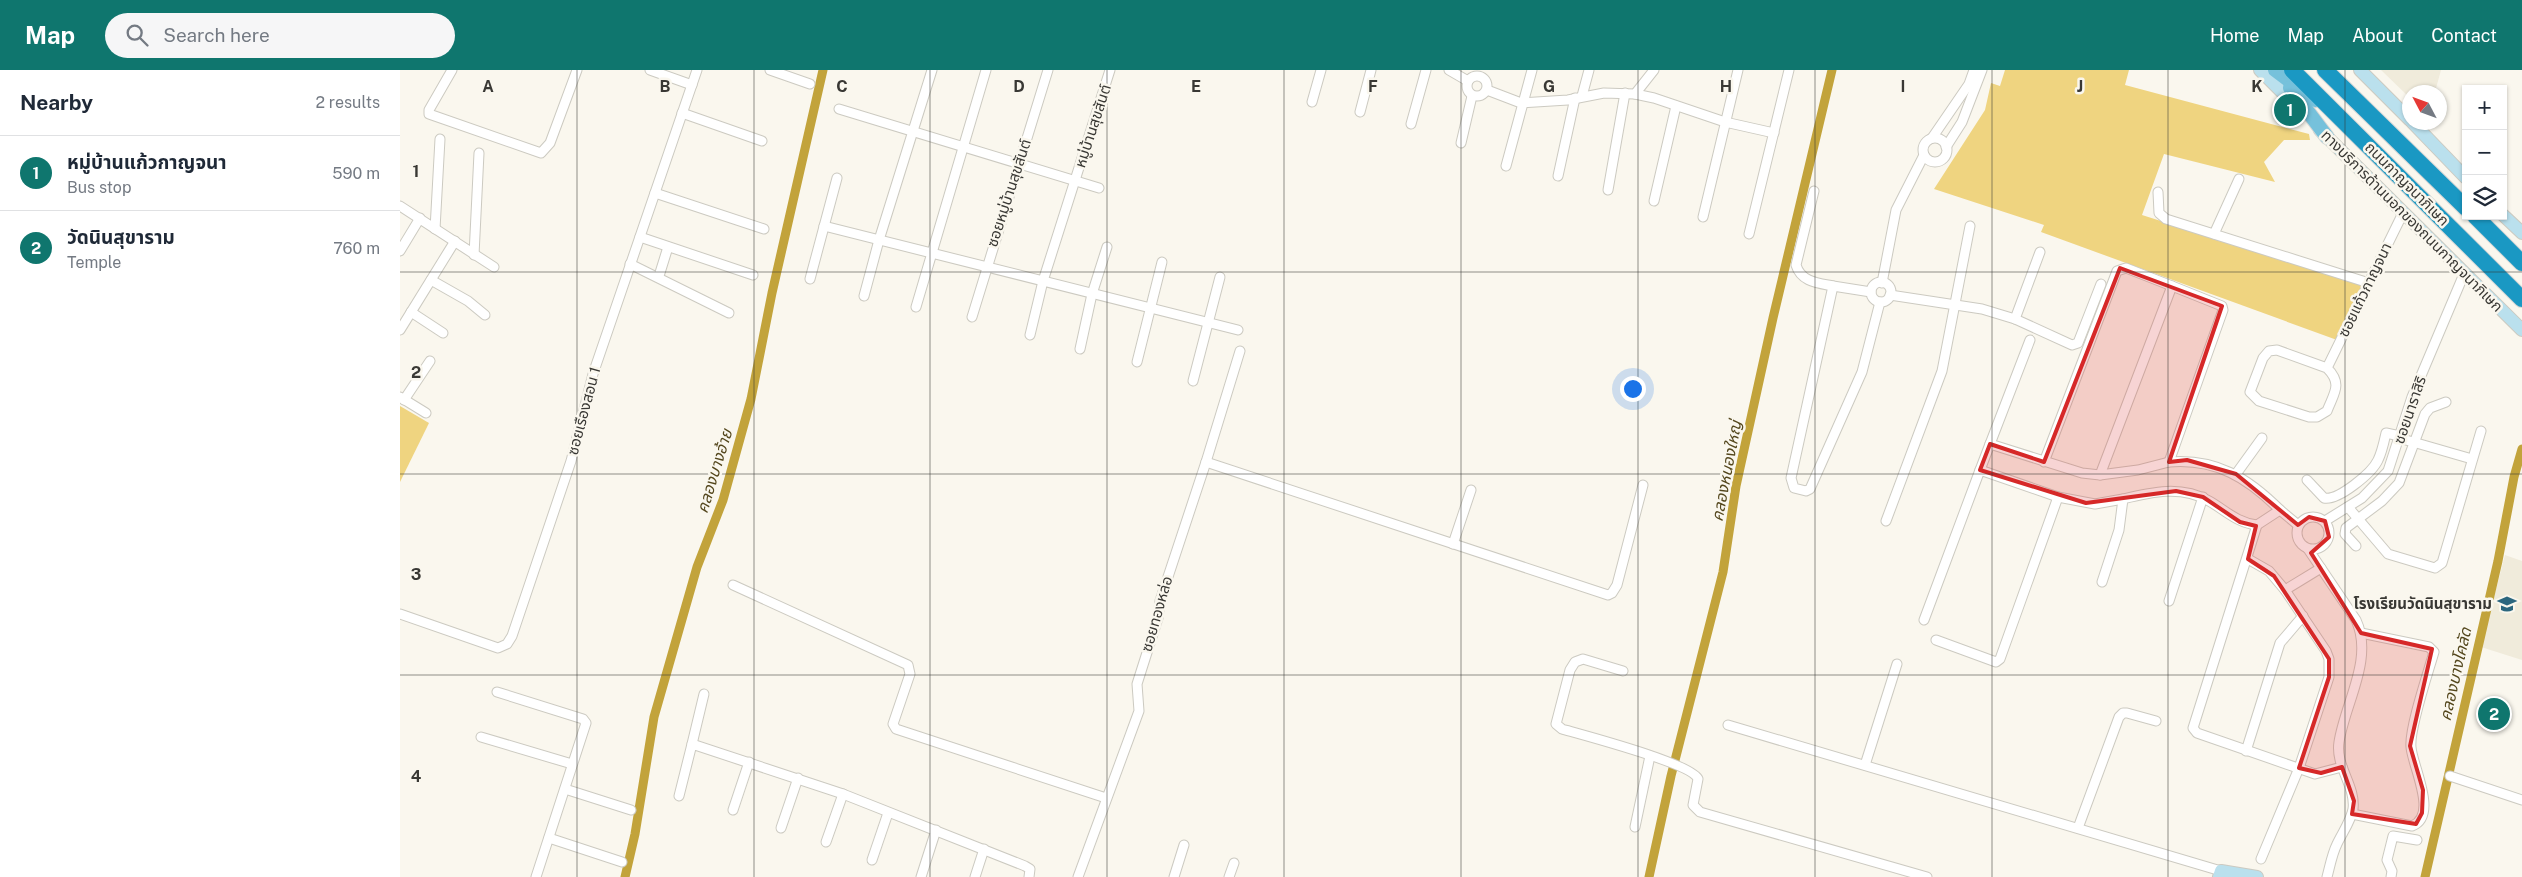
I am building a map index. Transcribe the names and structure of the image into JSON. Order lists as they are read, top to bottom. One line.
{"streets":{"highway":["ถนนกาญจนาภิเษก"],"main road":["ทางบริการด้านนอกของถนนกาญจนาภิเษก"],"street":["หมู่บ้านสุขสันต์","ซอยหมู่บ้านสุขสันต์","ซอยแก้วกาญจนา","ซอยนาราสิริ","ซอยเรืองสอน 1","ซอยทองหล่อ"]},"crossings":[["หมู่บ้านสุขสันต์","ซอยหมู่บ้านสุขสันต์"],["ทางบริการด้านนอกของถนนกาญจนาภิเษก","ซอยแก้วกาญจนา"],["ทางบริการด้านนอกของถนนกาญจนาภิเษก","ซอยนาราสิริ"]],"water":["คลองบางอ้าย","คลองหนองใหญ่","คลองบางโคลัด"],"places":{"school or university":["โรงเรียนวัดนินสุขาราม"]},"north":"top left","page":{"header":"Map","search":"Search here","nav":["Home","Map","About","Contact"],"heading":["Nearby","2 results"],"map_buttons":["+","−"],"pins":["1","2"],"list":[{"mark":"1","name":"หมู่บ้านแก้วกาญจนา","note":"Bus stop","value":"590 m"},{"mark":"2","name":"วัดนินสุขาราม","note":"Temple","value":"760 m"}]},"grid":{"columns":["A","B","C","D","E","F","G","H","I","J","K"],"rows":["1","2","3","4"]}}
